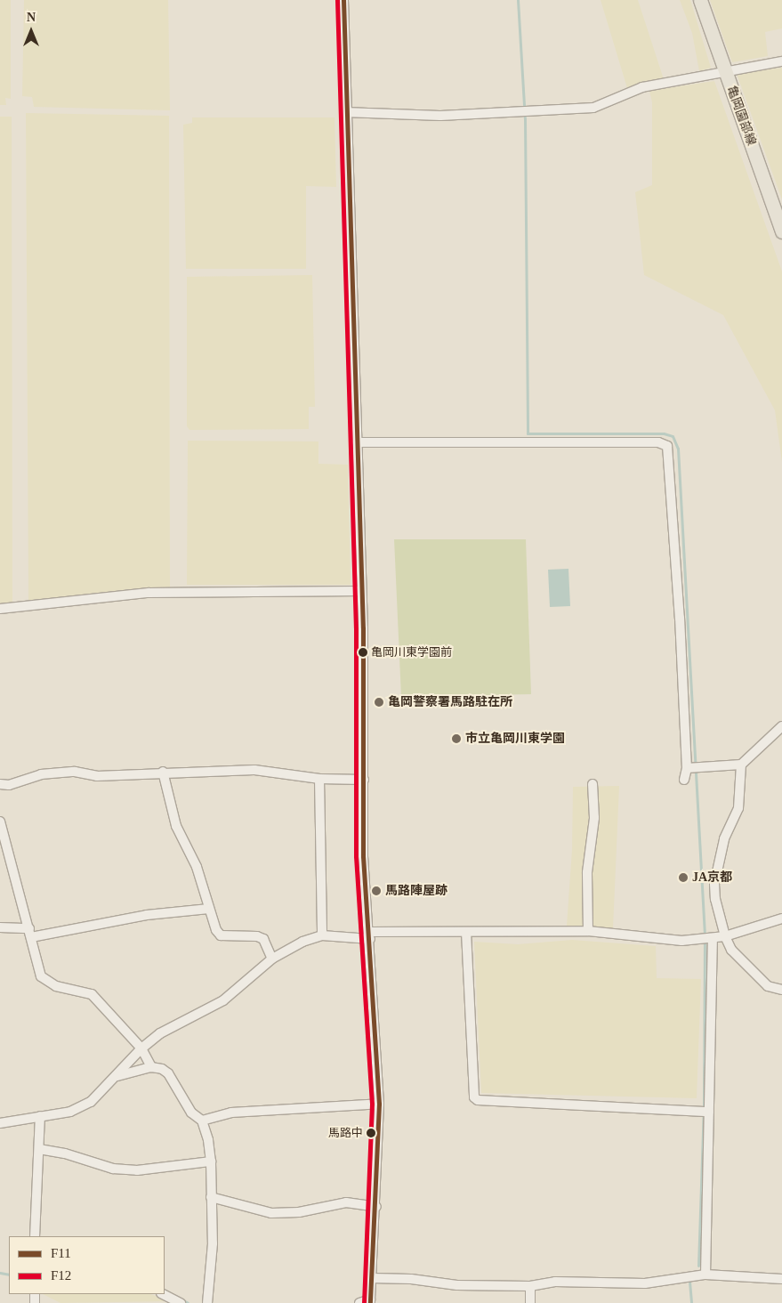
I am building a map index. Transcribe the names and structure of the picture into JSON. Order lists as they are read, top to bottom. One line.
{"streets":{"main road":["亀岡園部線"]},"places":["亀岡川東学園前","亀岡警察署馬路駐在所","市立亀岡川東学園","JA京都","馬路陣屋跡","馬路中"],"lines":["transit line F11","transit line F12"],"legend":["F11","F12"],"north":"top"}
